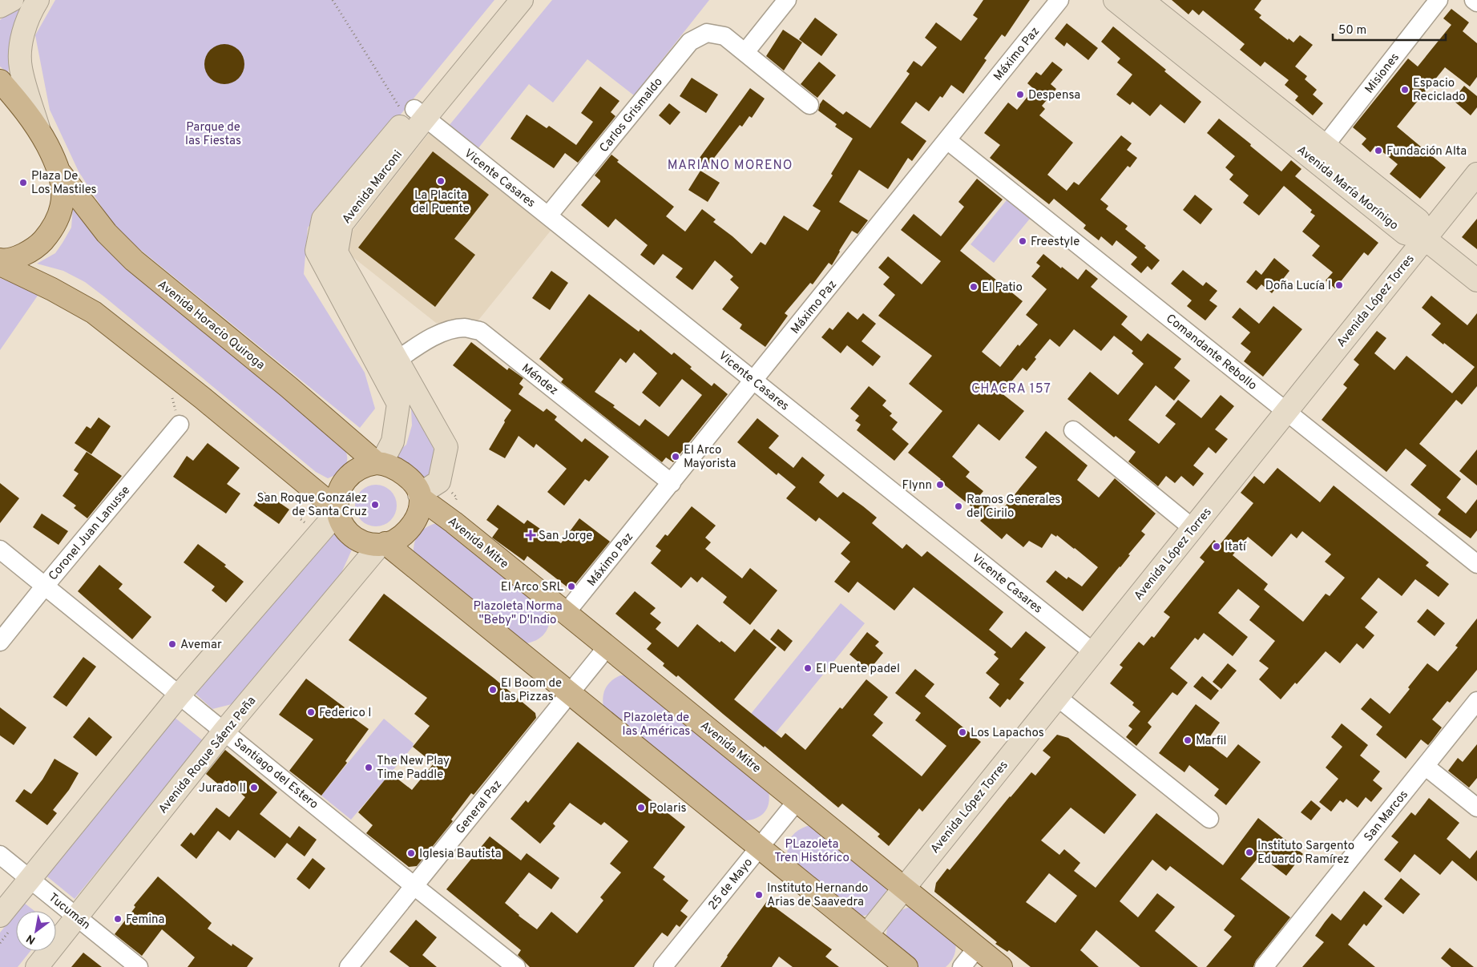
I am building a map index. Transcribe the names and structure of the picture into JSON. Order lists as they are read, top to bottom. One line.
{"streets":{"main road":["Avenida Marconi","Avenida María Morínigo","Avenida López Torres","Avenida Horacio Quiroga","Avenida Mitre","Avenida Roque Sáenz Peña"],"street":["Máximo Paz","Misiones","Carlos Grismaldo","Vicente Casares","Comandante Rebollo","Méndez","Coronel Juan Lanusse","Santiago del Estero","General Paz","San Marcos","25 de Mayo","Tucumán"]},"crossings":[["Máximo Paz","Vicente Casares"],["Máximo Paz","Comandante Rebollo"],["Máximo Paz","Méndez"],["Máximo Paz","Avenida Mitre"],["Misiones","Avenida María Morínigo"],["Carlos Grismaldo","Vicente Casares"],["Vicente Casares","Avenida Marconi"],["Vicente Casares","Avenida López Torres"],["Avenida Marconi","Avenida Horacio Quiroga"],["Avenida Marconi","Méndez"],["Avenida Marconi","Avenida Mitre"],["Avenida Marconi","Avenida Roque Sáenz Peña"],["Avenida María Morínigo","Avenida López Torres"],["Avenida López Torres","Comandante Rebollo"],["Avenida López Torres","Avenida Mitre"],["Avenida Horacio Quiroga","Avenida Mitre"],["Avenida Horacio Quiroga","Avenida Roque Sáenz Peña"],["Coronel Juan Lanusse","Santiago del Estero"],["Avenida Mitre","Avenida Roque Sáenz Peña"],["Avenida Mitre","General Paz"],["Avenida Mitre","25 de Mayo"],["Avenida Roque Sáenz Peña","Santiago del Estero"],["Avenida Roque Sáenz Peña","Tucumán"],["Santiago del Estero","General Paz"]],"districts":["MARIANO MORENO","CHACRA 157"],"parks":["Parque de las Fiestas","Plazoleta Norma \"Beby\" D'Indio","Plazoleta de las Américas","PLazoleta Tren Histórico"],"places":{"other":["Espacio Reciclado","Despensa","Fundación Alta","La Placita del Puente","Plaza De Los Mastiles","Freestyle","Doña Lucía I","El Patio","El Arco Mayorista","Flynn","San Roque González de Santa Cruz","Ramos Generales del Cirilo","Itatí","El Arco SRL","Avemar","El Puente padel","El Boom de las Pizzas","Federico I","Los Lapachos","Marfil","The New Play Time Paddle","Jurado II","Polaris","Instituto Sargento Eduardo Ramírez","Iglesia Bautista","Instituto Hernando Arias de Saavedra","Femina"],"health":["San Jorge"]},"scale_bar":"50 m","north":"bottom left"}
